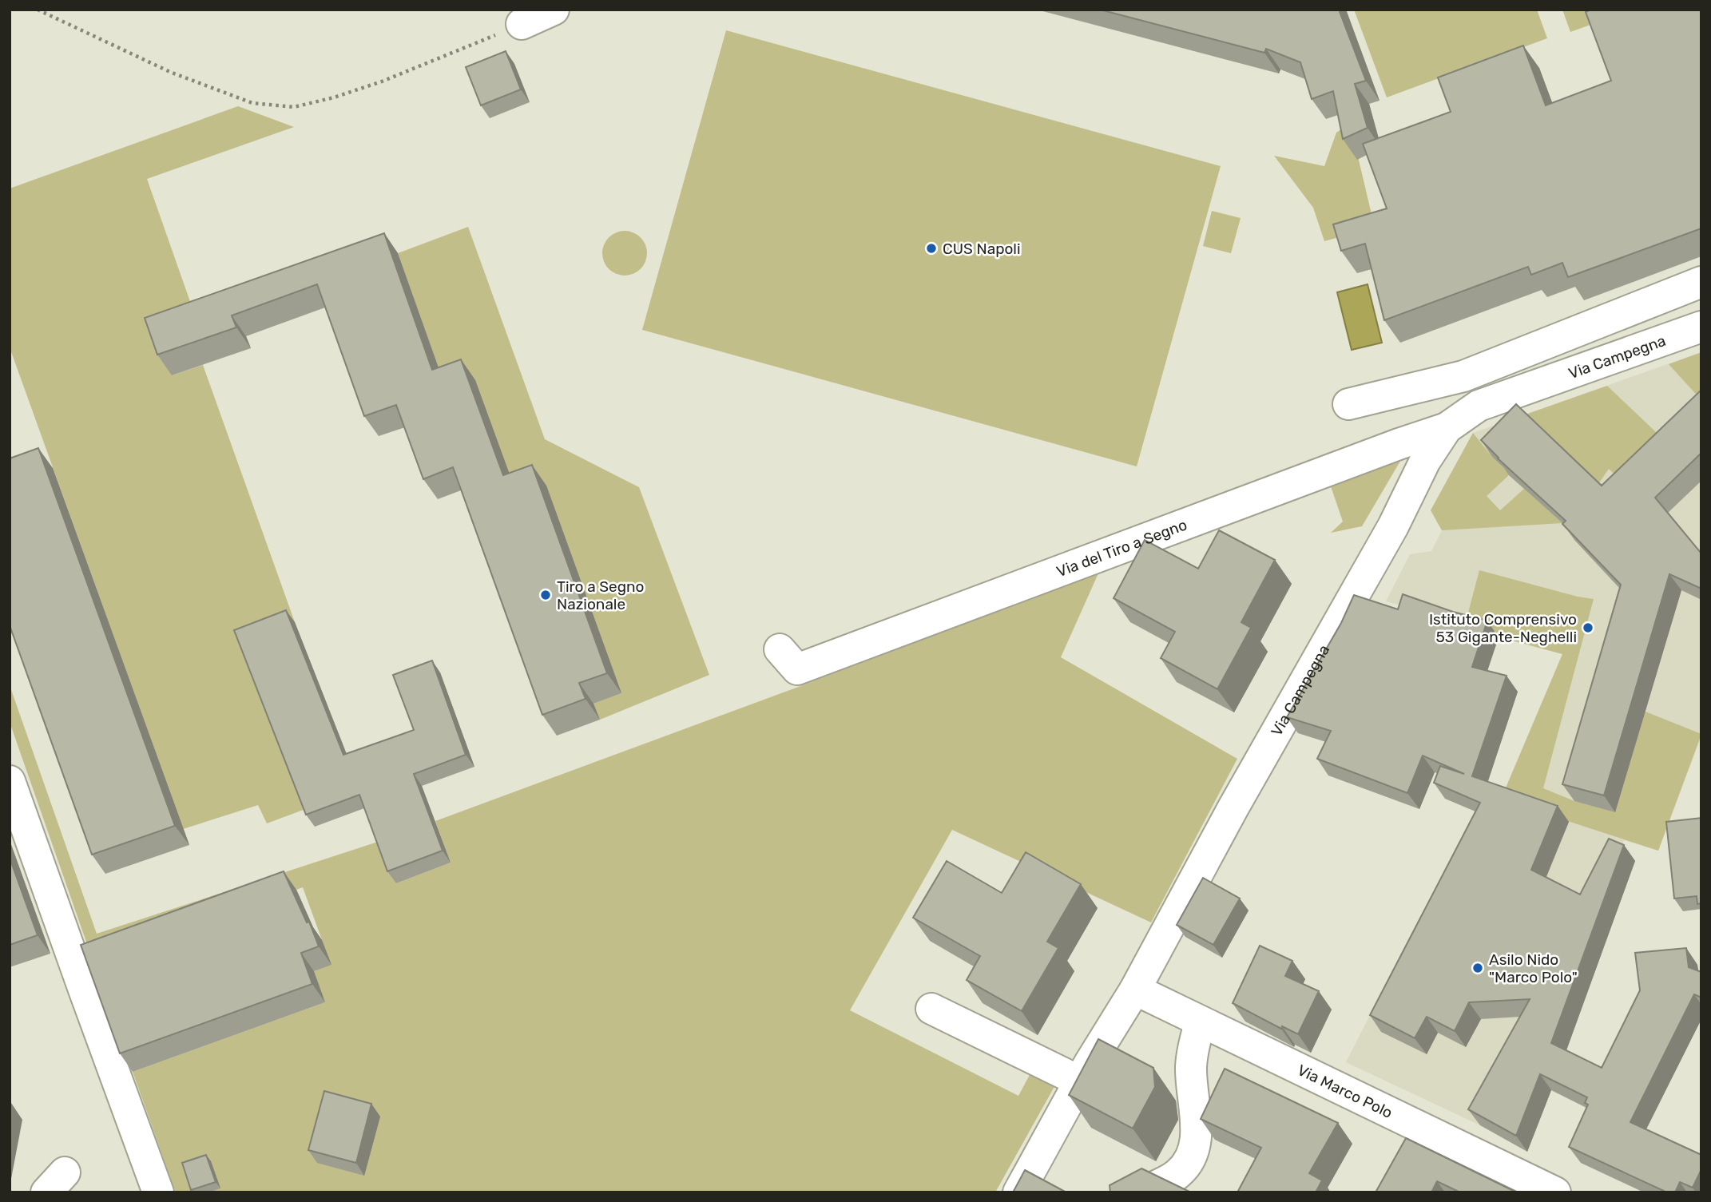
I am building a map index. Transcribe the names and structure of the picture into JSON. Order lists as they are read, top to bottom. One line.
{"streets":{"street":["Via Campegna","Via del Tiro a Segno","Via Marco Polo"]},"crossings":[["Via Campegna","Via del Tiro a Segno"],["Via Campegna","Via Marco Polo"]],"places":["CUS Napoli","Tiro a Segno Nazionale","Istituto Comprensivo 53 Gigante-Neghelli","Asilo Nido \"Marco Polo\""]}
